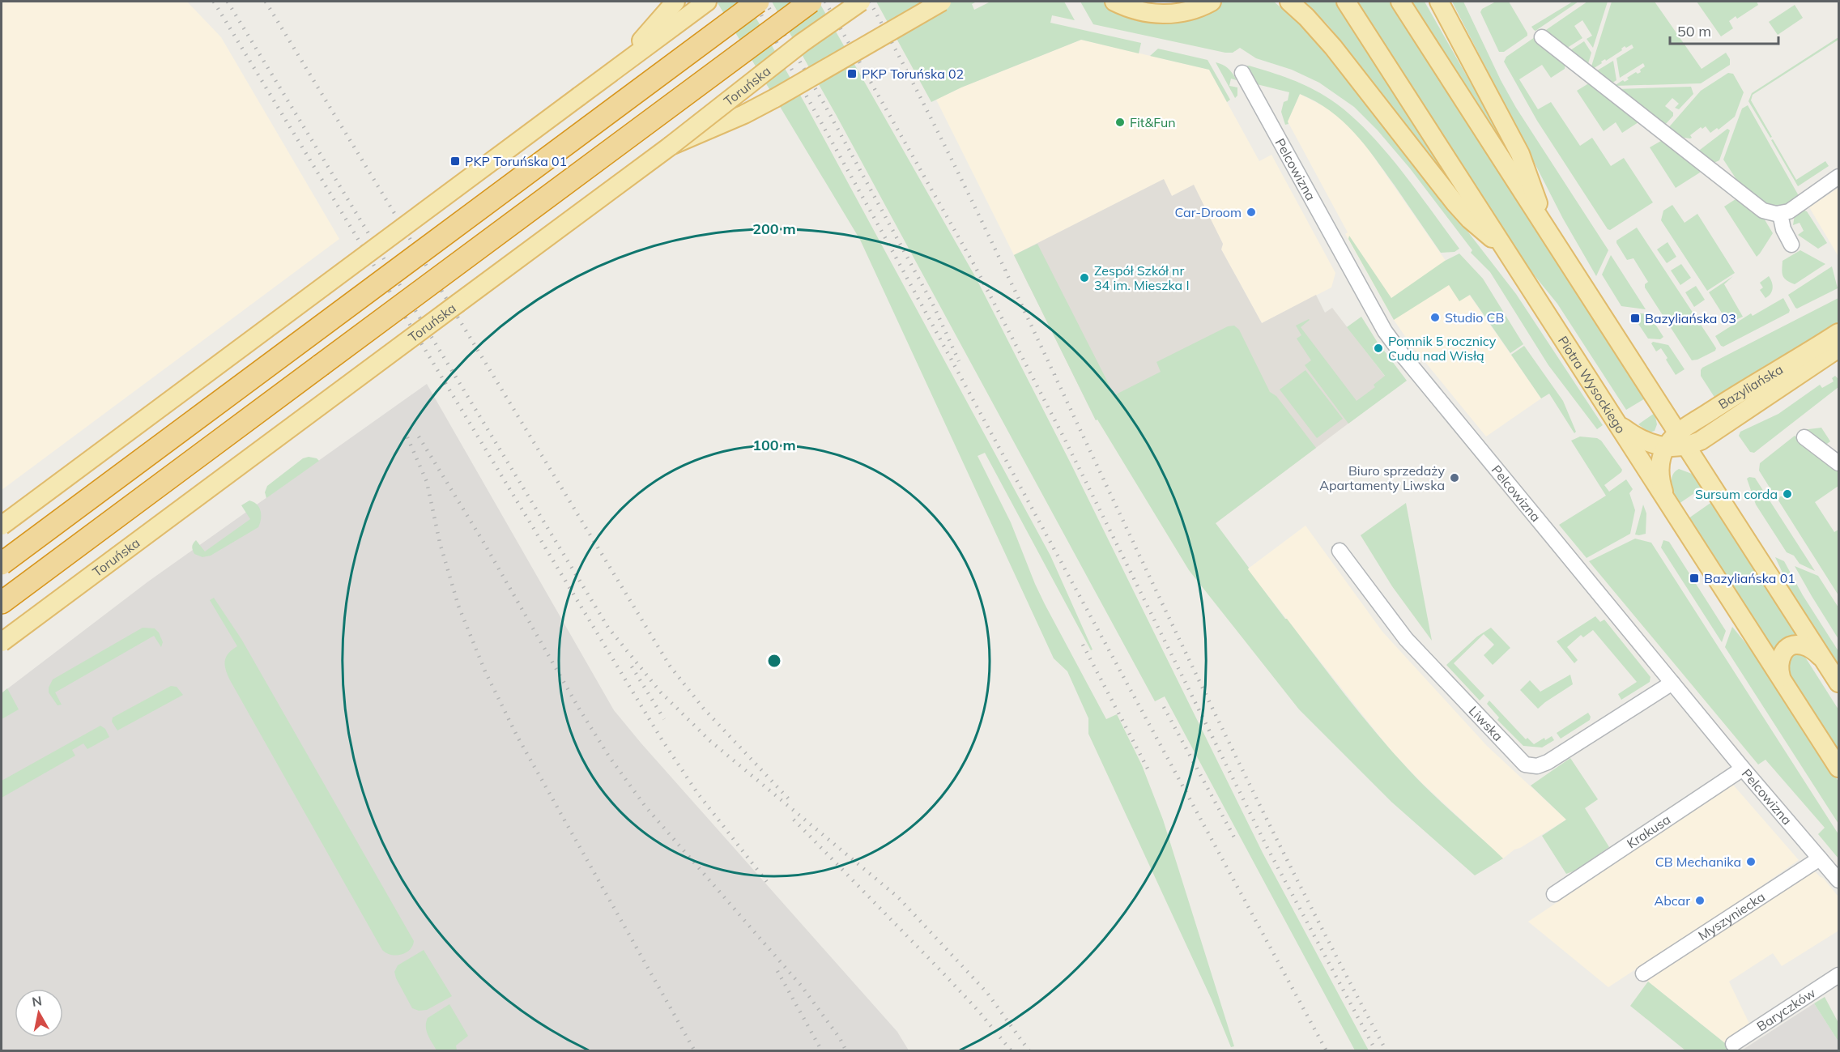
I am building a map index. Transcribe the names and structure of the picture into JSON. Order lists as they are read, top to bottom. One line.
{"streets":{"main road":["Toruńska","Piotra Wysockiego","Bazyliańska"],"street":["Pelcowizna","Liwska","Krakusa","Myszyniecka","Baryczków"]},"crossings":[["Pelcowizna","Liwska"],["Pelcowizna","Krakusa"],["Pelcowizna","Myszyniecka"],["Piotra Wysockiego","Bazyliańska"]],"places":{"transit":["PKP Toruńska 02","PKP Toruńska 01","Bazyliańska 03","Bazyliańska 01"],"other":["Fit&Fun","Car-Droom","Zespół Szkół nr 34 im. Mieszka I","Studio CB","Pomnik 5 rocznicy Cudu nad Wisłą","Biuro sprzedaży Apartamenty Liwska","Sursum corda","CB Mechanika","Abcar"]},"scale_bar":"50 m","north":"top","rings":["200 m","100 m"]}
